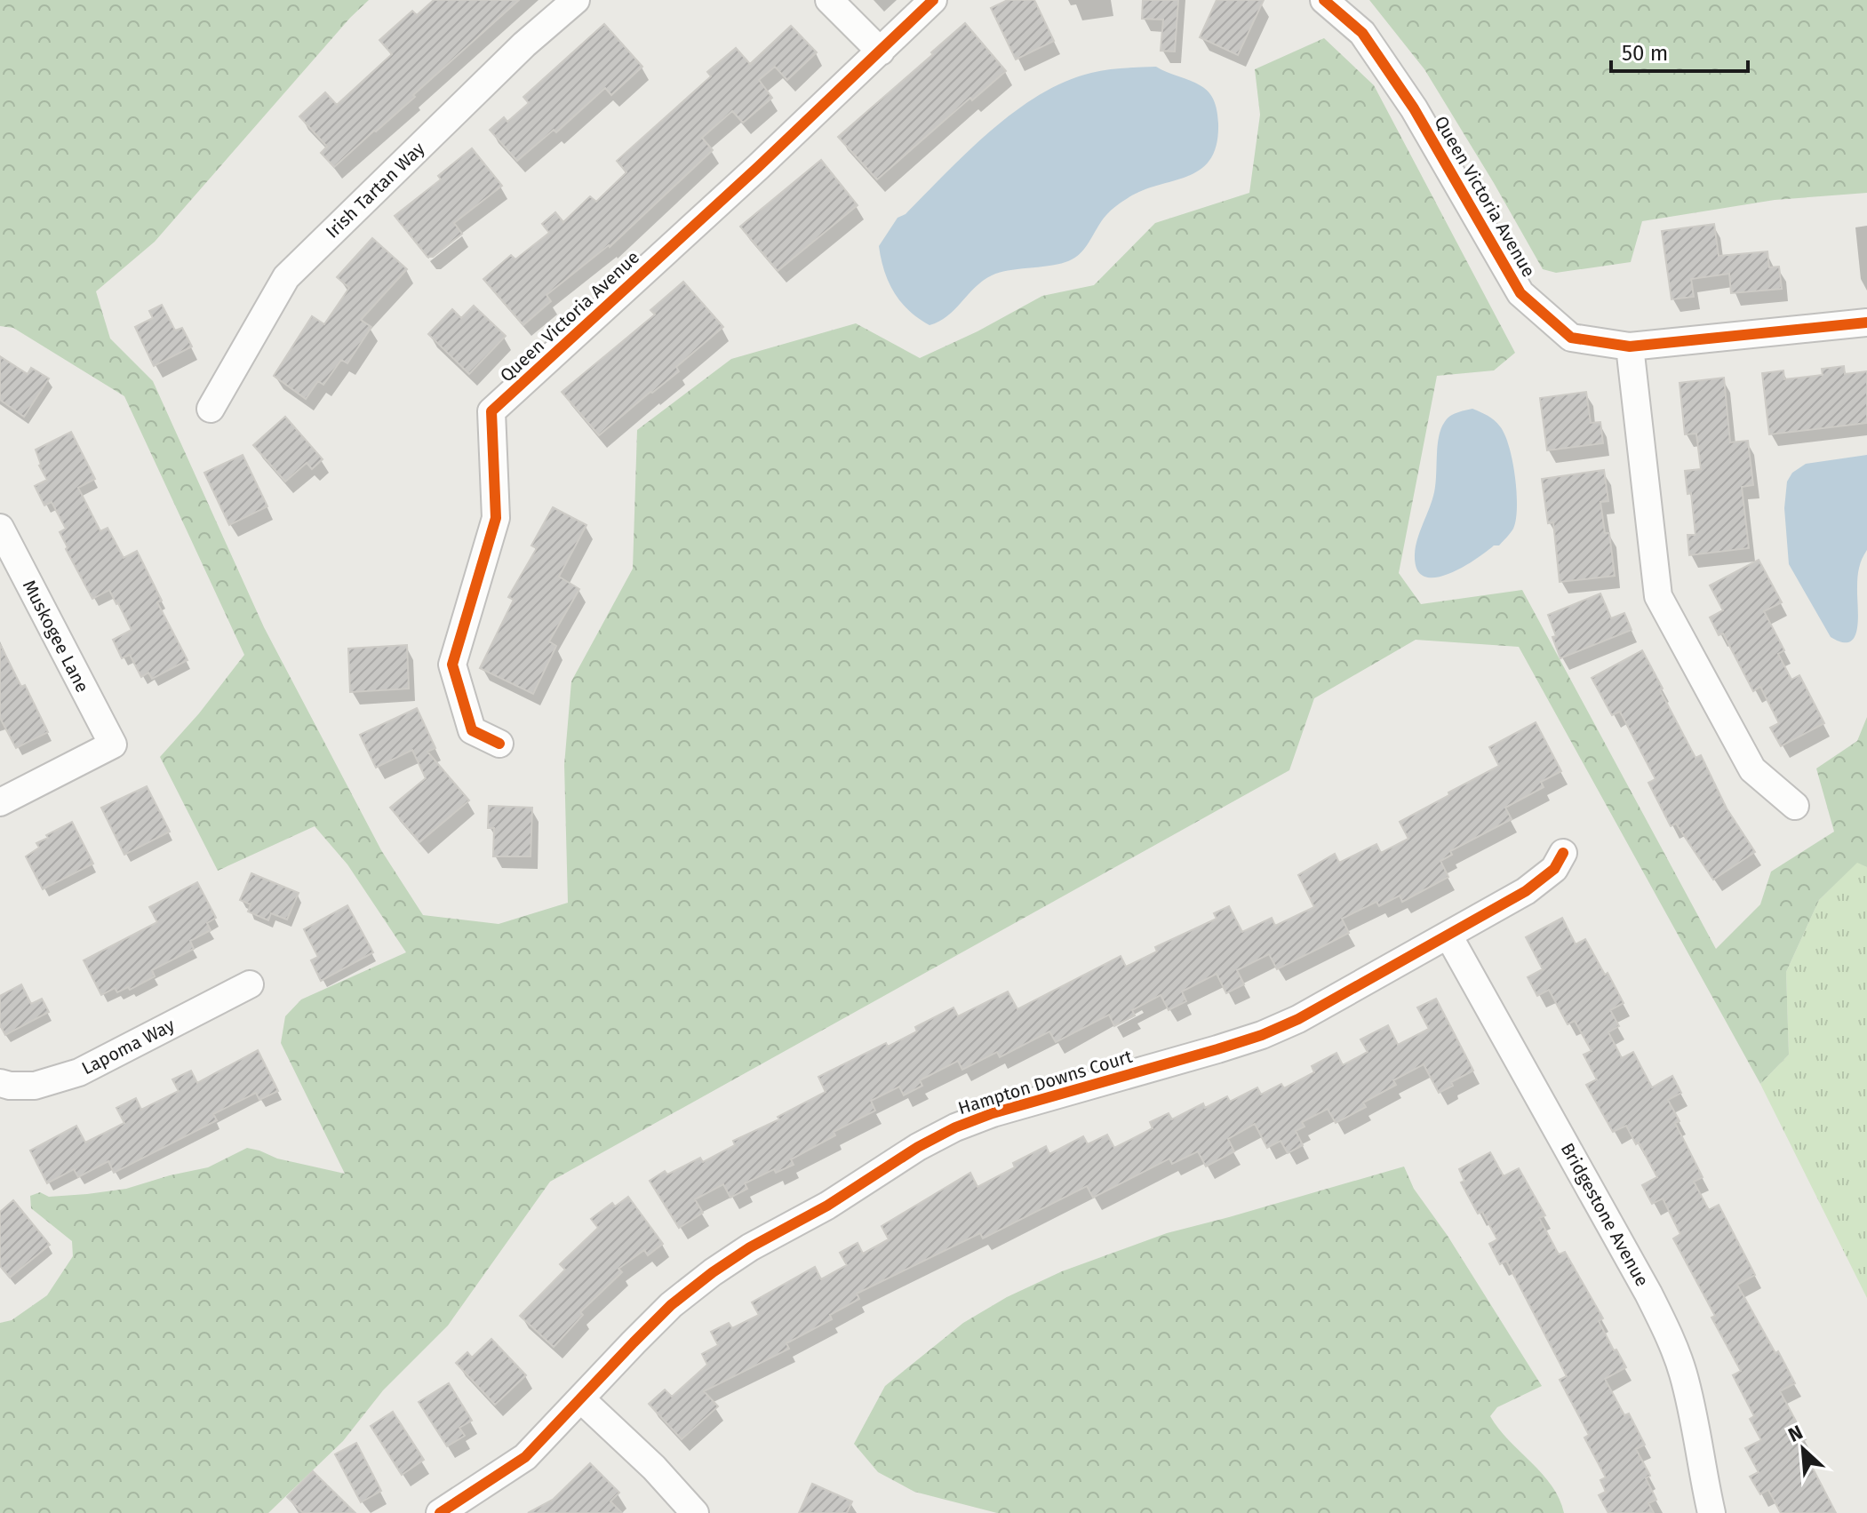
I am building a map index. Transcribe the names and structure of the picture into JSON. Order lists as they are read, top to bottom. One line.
{"streets":{"street":["Irish Tartan Way","Queen Victoria Avenue","Muskogee Lane","Lapoma Way","Hampton Downs Court","Bridgestone Avenue"]},"crossings":[["Hampton Downs Court","Bridgestone Avenue"]],"scale_bar":"50 m","north":"top left"}
